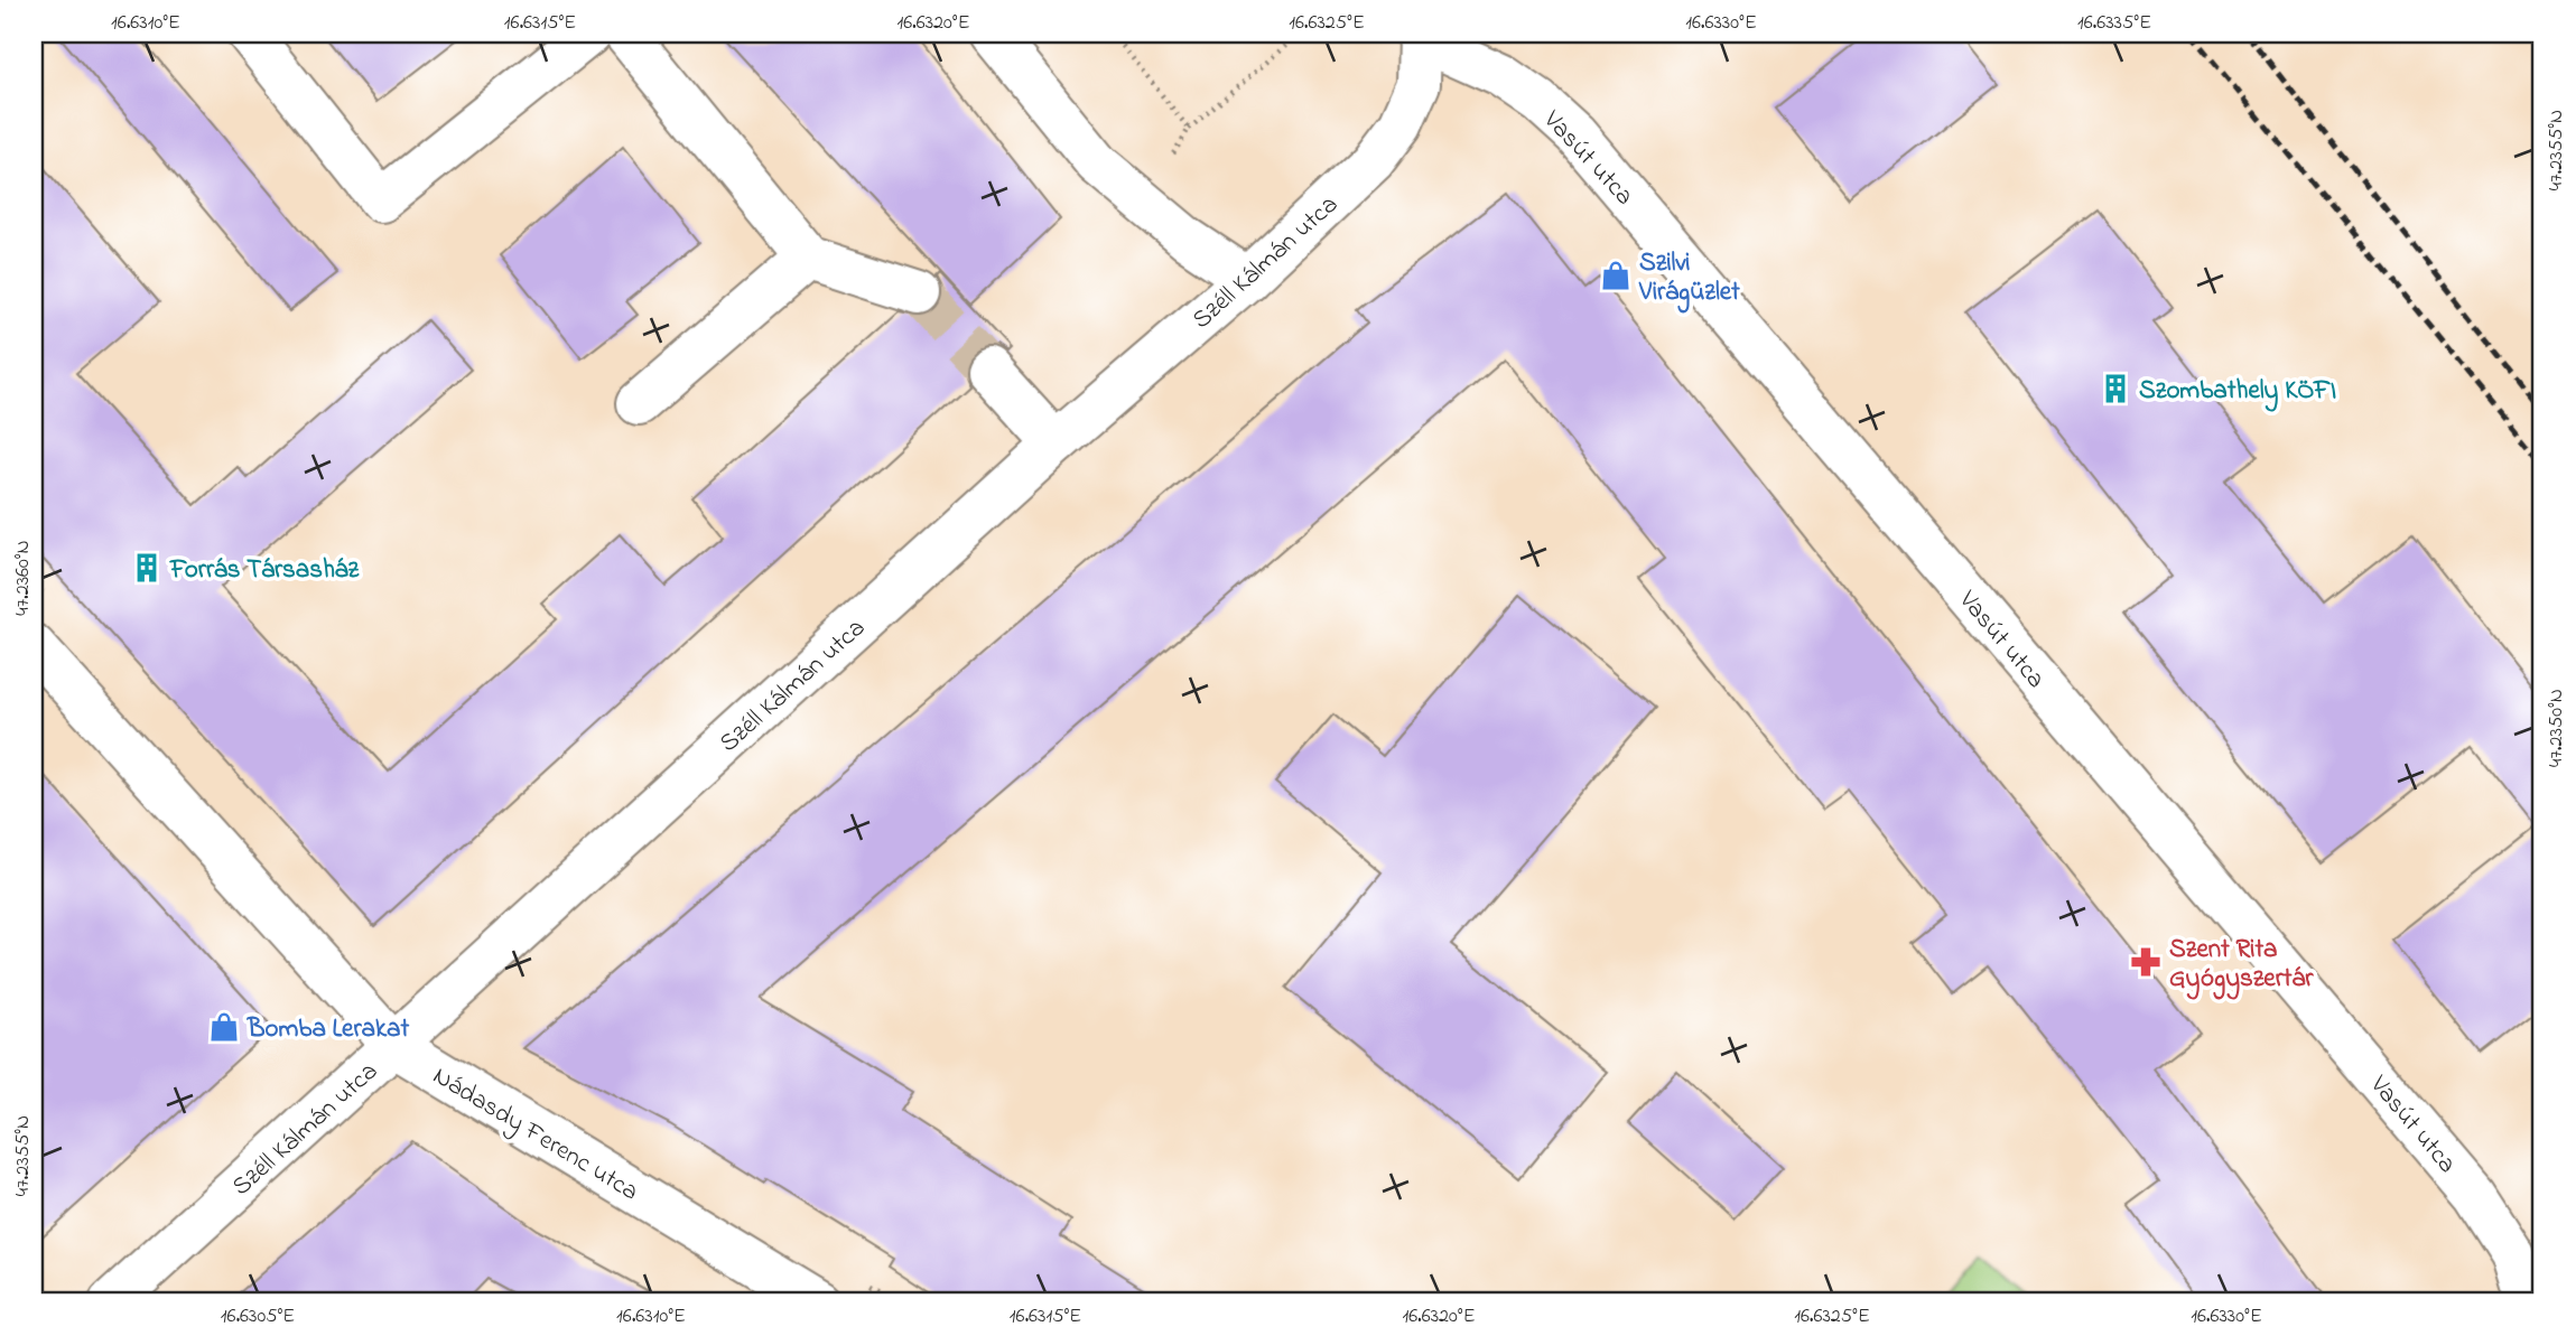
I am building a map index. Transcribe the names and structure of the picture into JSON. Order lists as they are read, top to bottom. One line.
{"streets":{"street":["Vasút utca","Széll Kálmán utca","Nádasdy Ferenc utca"]},"crossings":[["Vasút utca","Széll Kálmán utca"],["Széll Kálmán utca","Nádasdy Ferenc utca"]],"places":{"shop":["Szilvi Virágüzlet","Bomba Lerakat"],"building":["Szombathely KÖFI","Forrás Társasház"],"pharmacy":["Szent Rita Gyógyszertár"]},"coordinates":["16.6310°E","16.6315°E","16.6320°E","16.6325°E","16.6330°E","16.6335°E","47.2355°N","47.2360°N","47.2350°N","16.6305°E"]}
